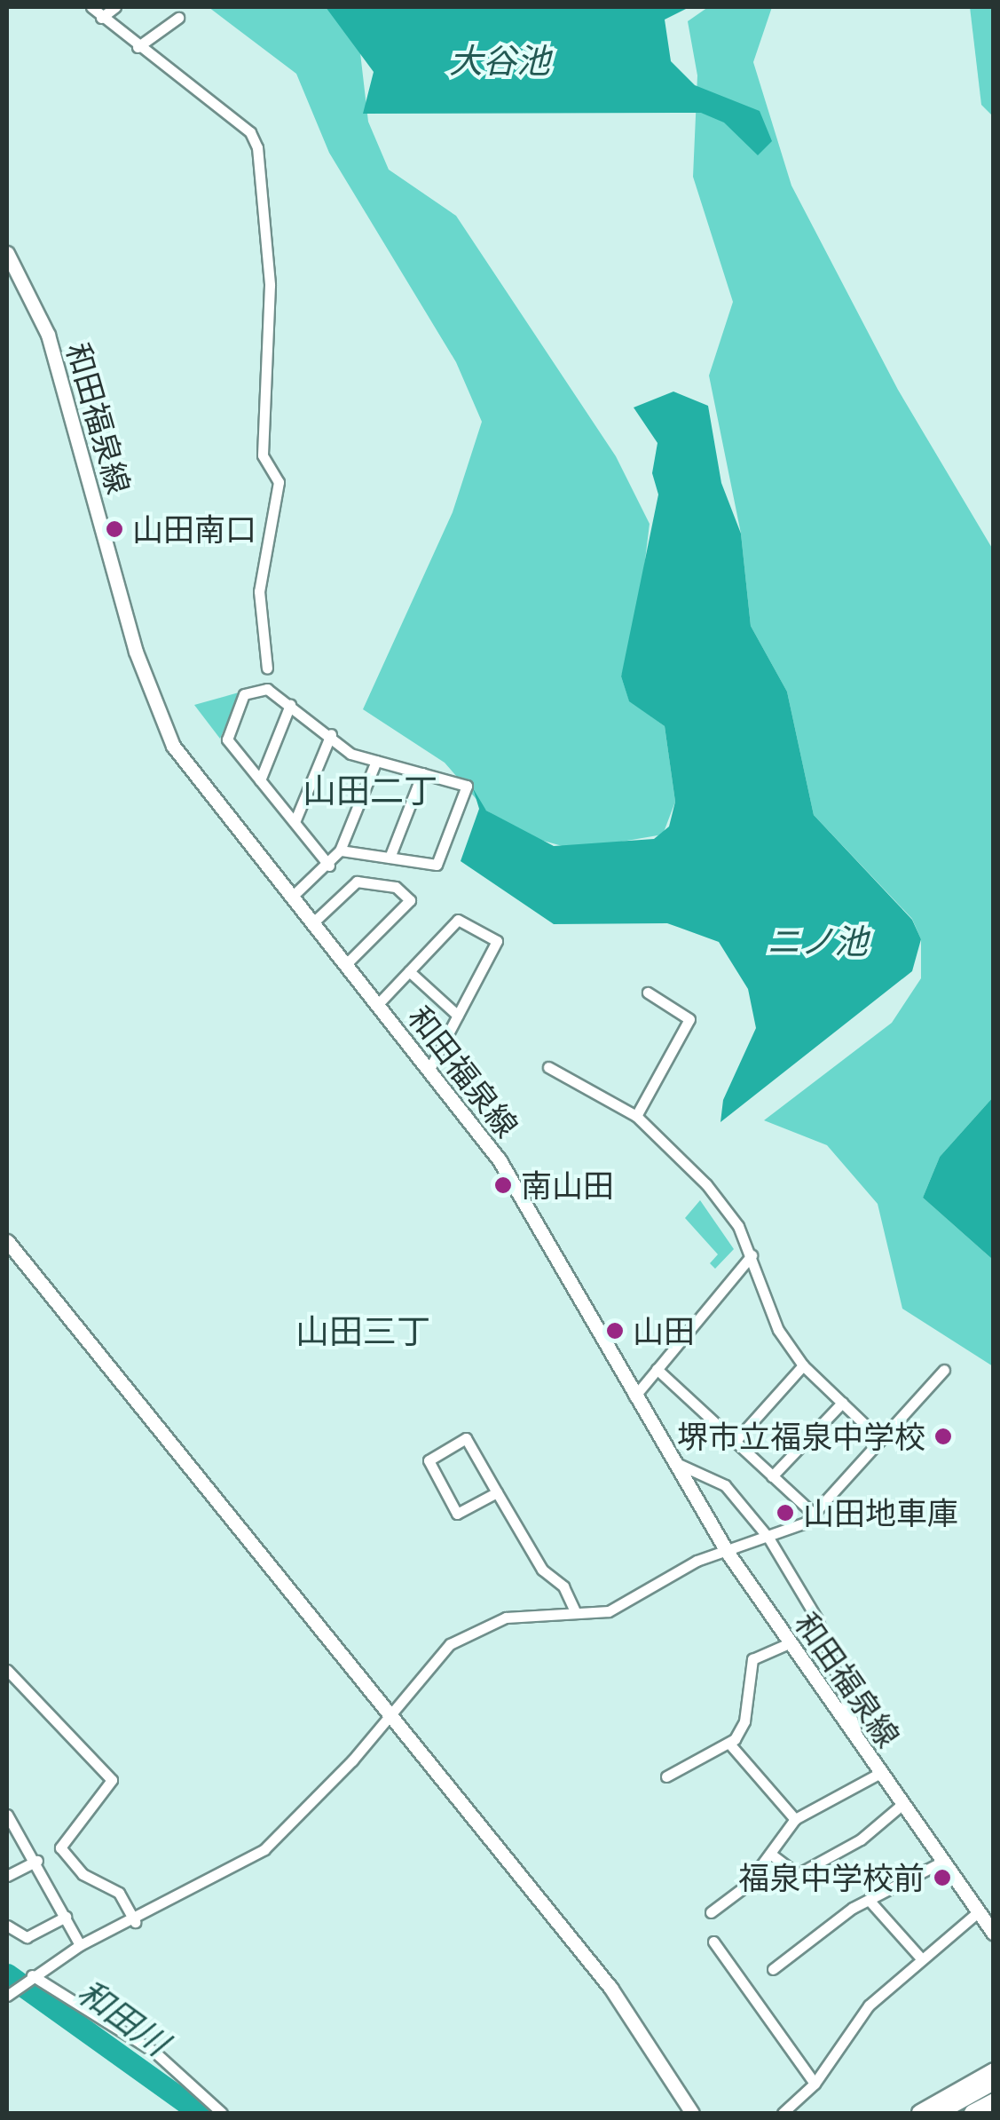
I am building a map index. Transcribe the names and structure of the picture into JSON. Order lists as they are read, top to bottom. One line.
{"streets":{"main road":["和田福泉線"]},"districts":["山田二丁","山田三丁"],"water":["大谷池","ニノ池","和田川"],"places":["山田南口","南山田","山田","堺市立福泉中学校","山田地車庫","福泉中学校前"]}
